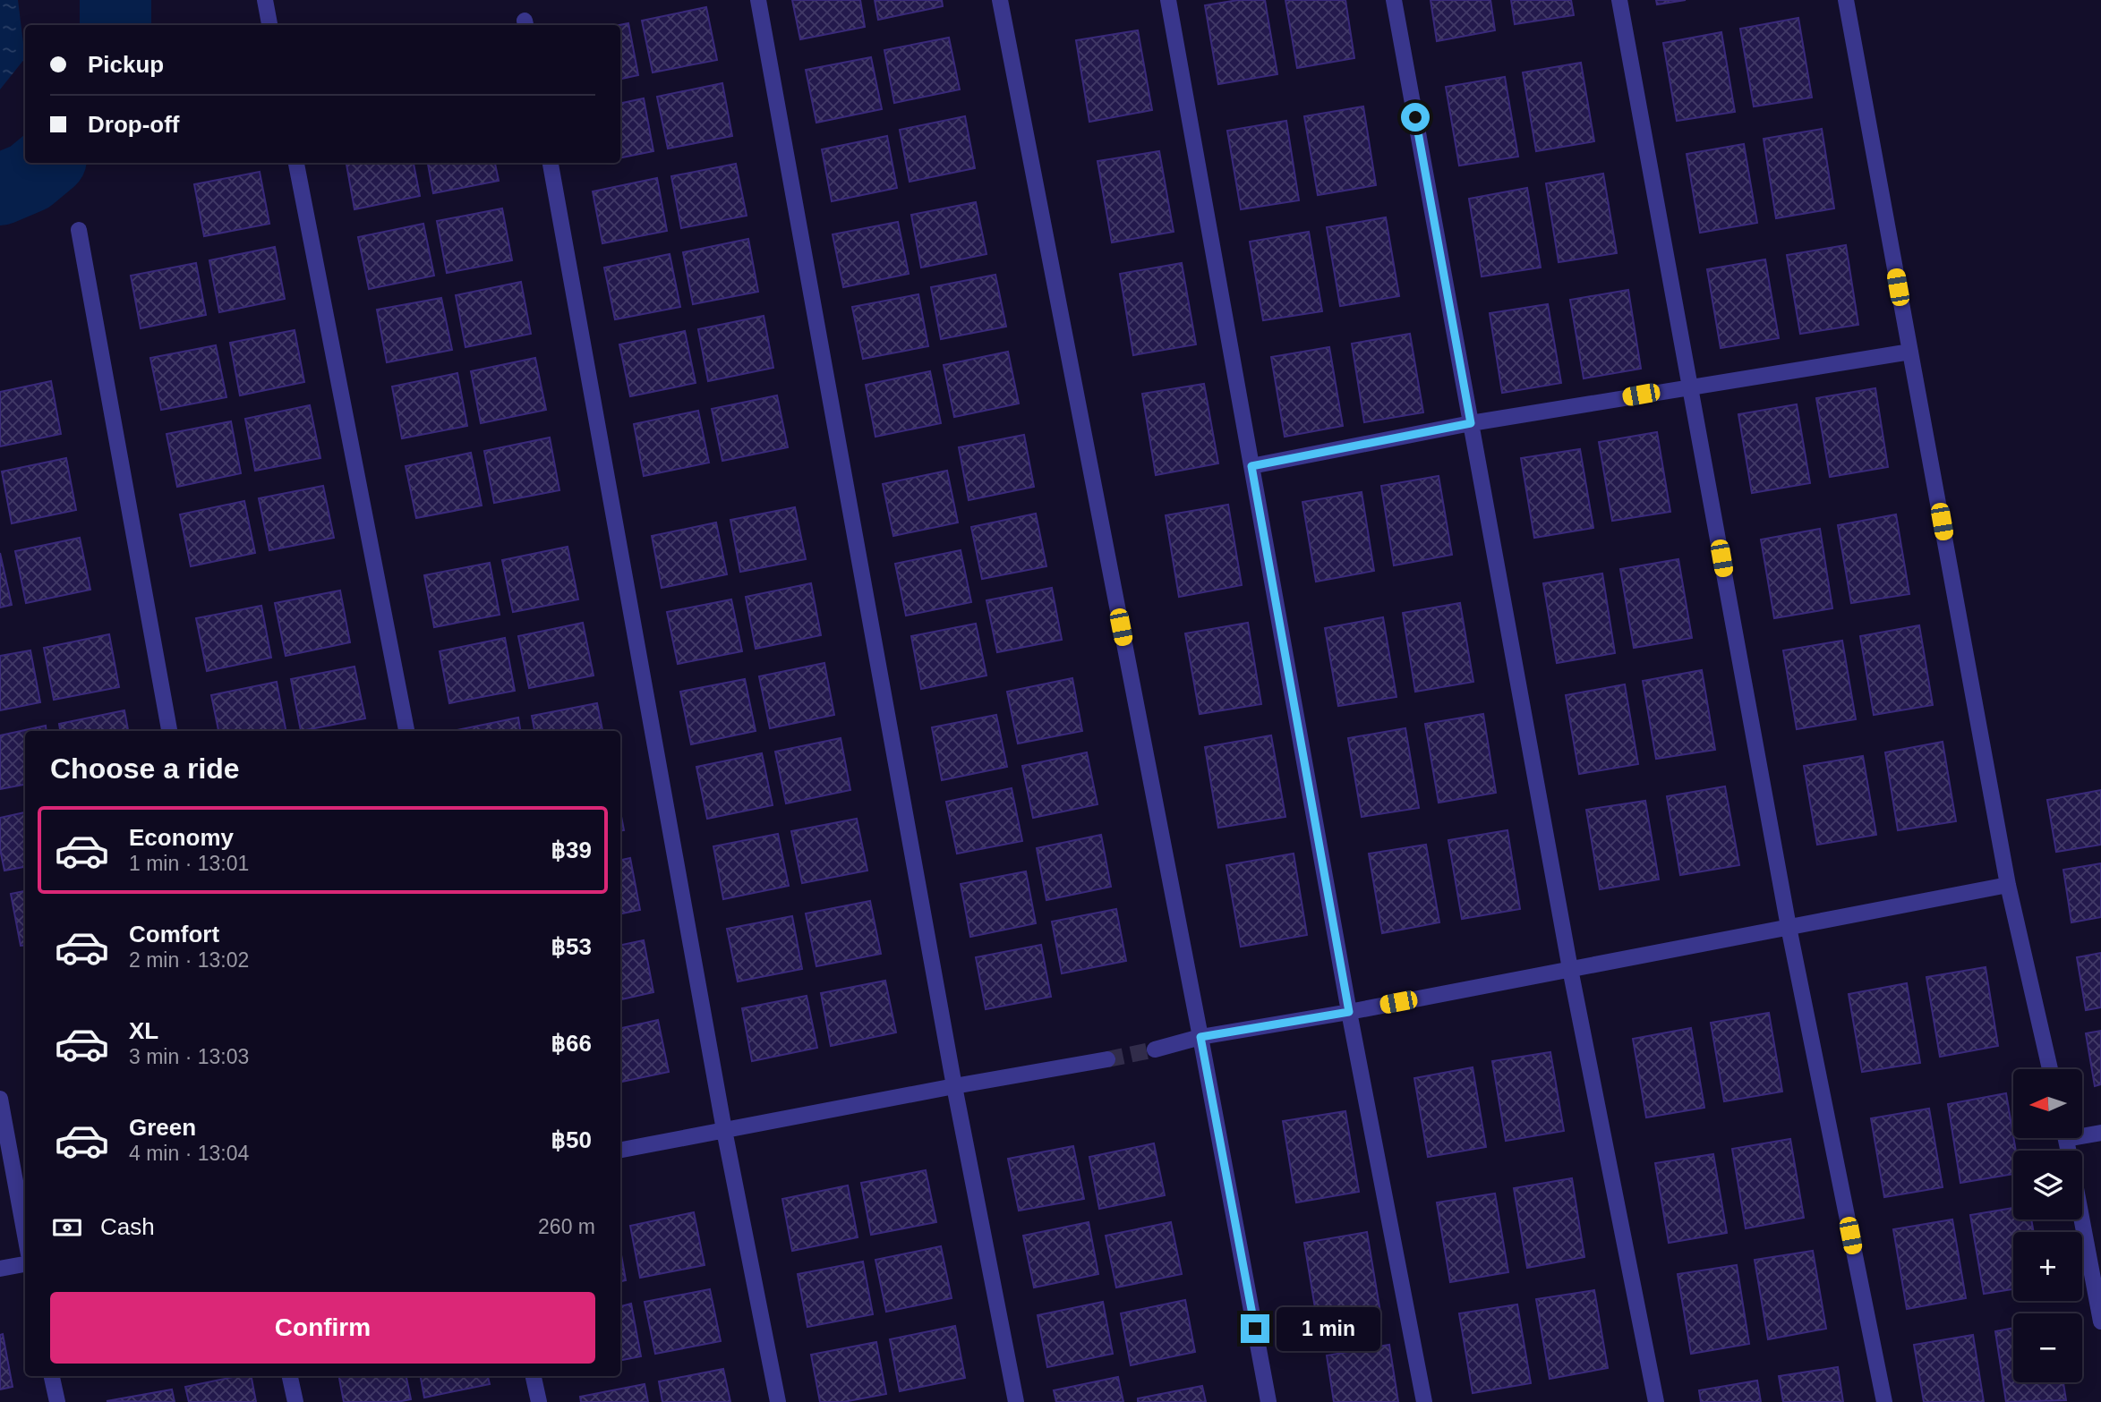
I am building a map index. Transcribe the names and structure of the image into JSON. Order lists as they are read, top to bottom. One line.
{"north":"left","page":{"banner":["Pickup","Drop-off"],"heading":"Choose a ride","list":[{"name":"Economy","note":"1 min · 13:01","value":"฿39"},{"name":"Comfort","note":"2 min · 13:02","value":"฿53"},{"name":"XL","note":"3 min · 13:03","value":"฿66"},{"name":"Green","note":"4 min · 13:04","value":"฿50"}],"map_buttons":["+","−"],"pay":["Cash","260 m"],"buttons":"Confirm","bubble":"1 min"}}
